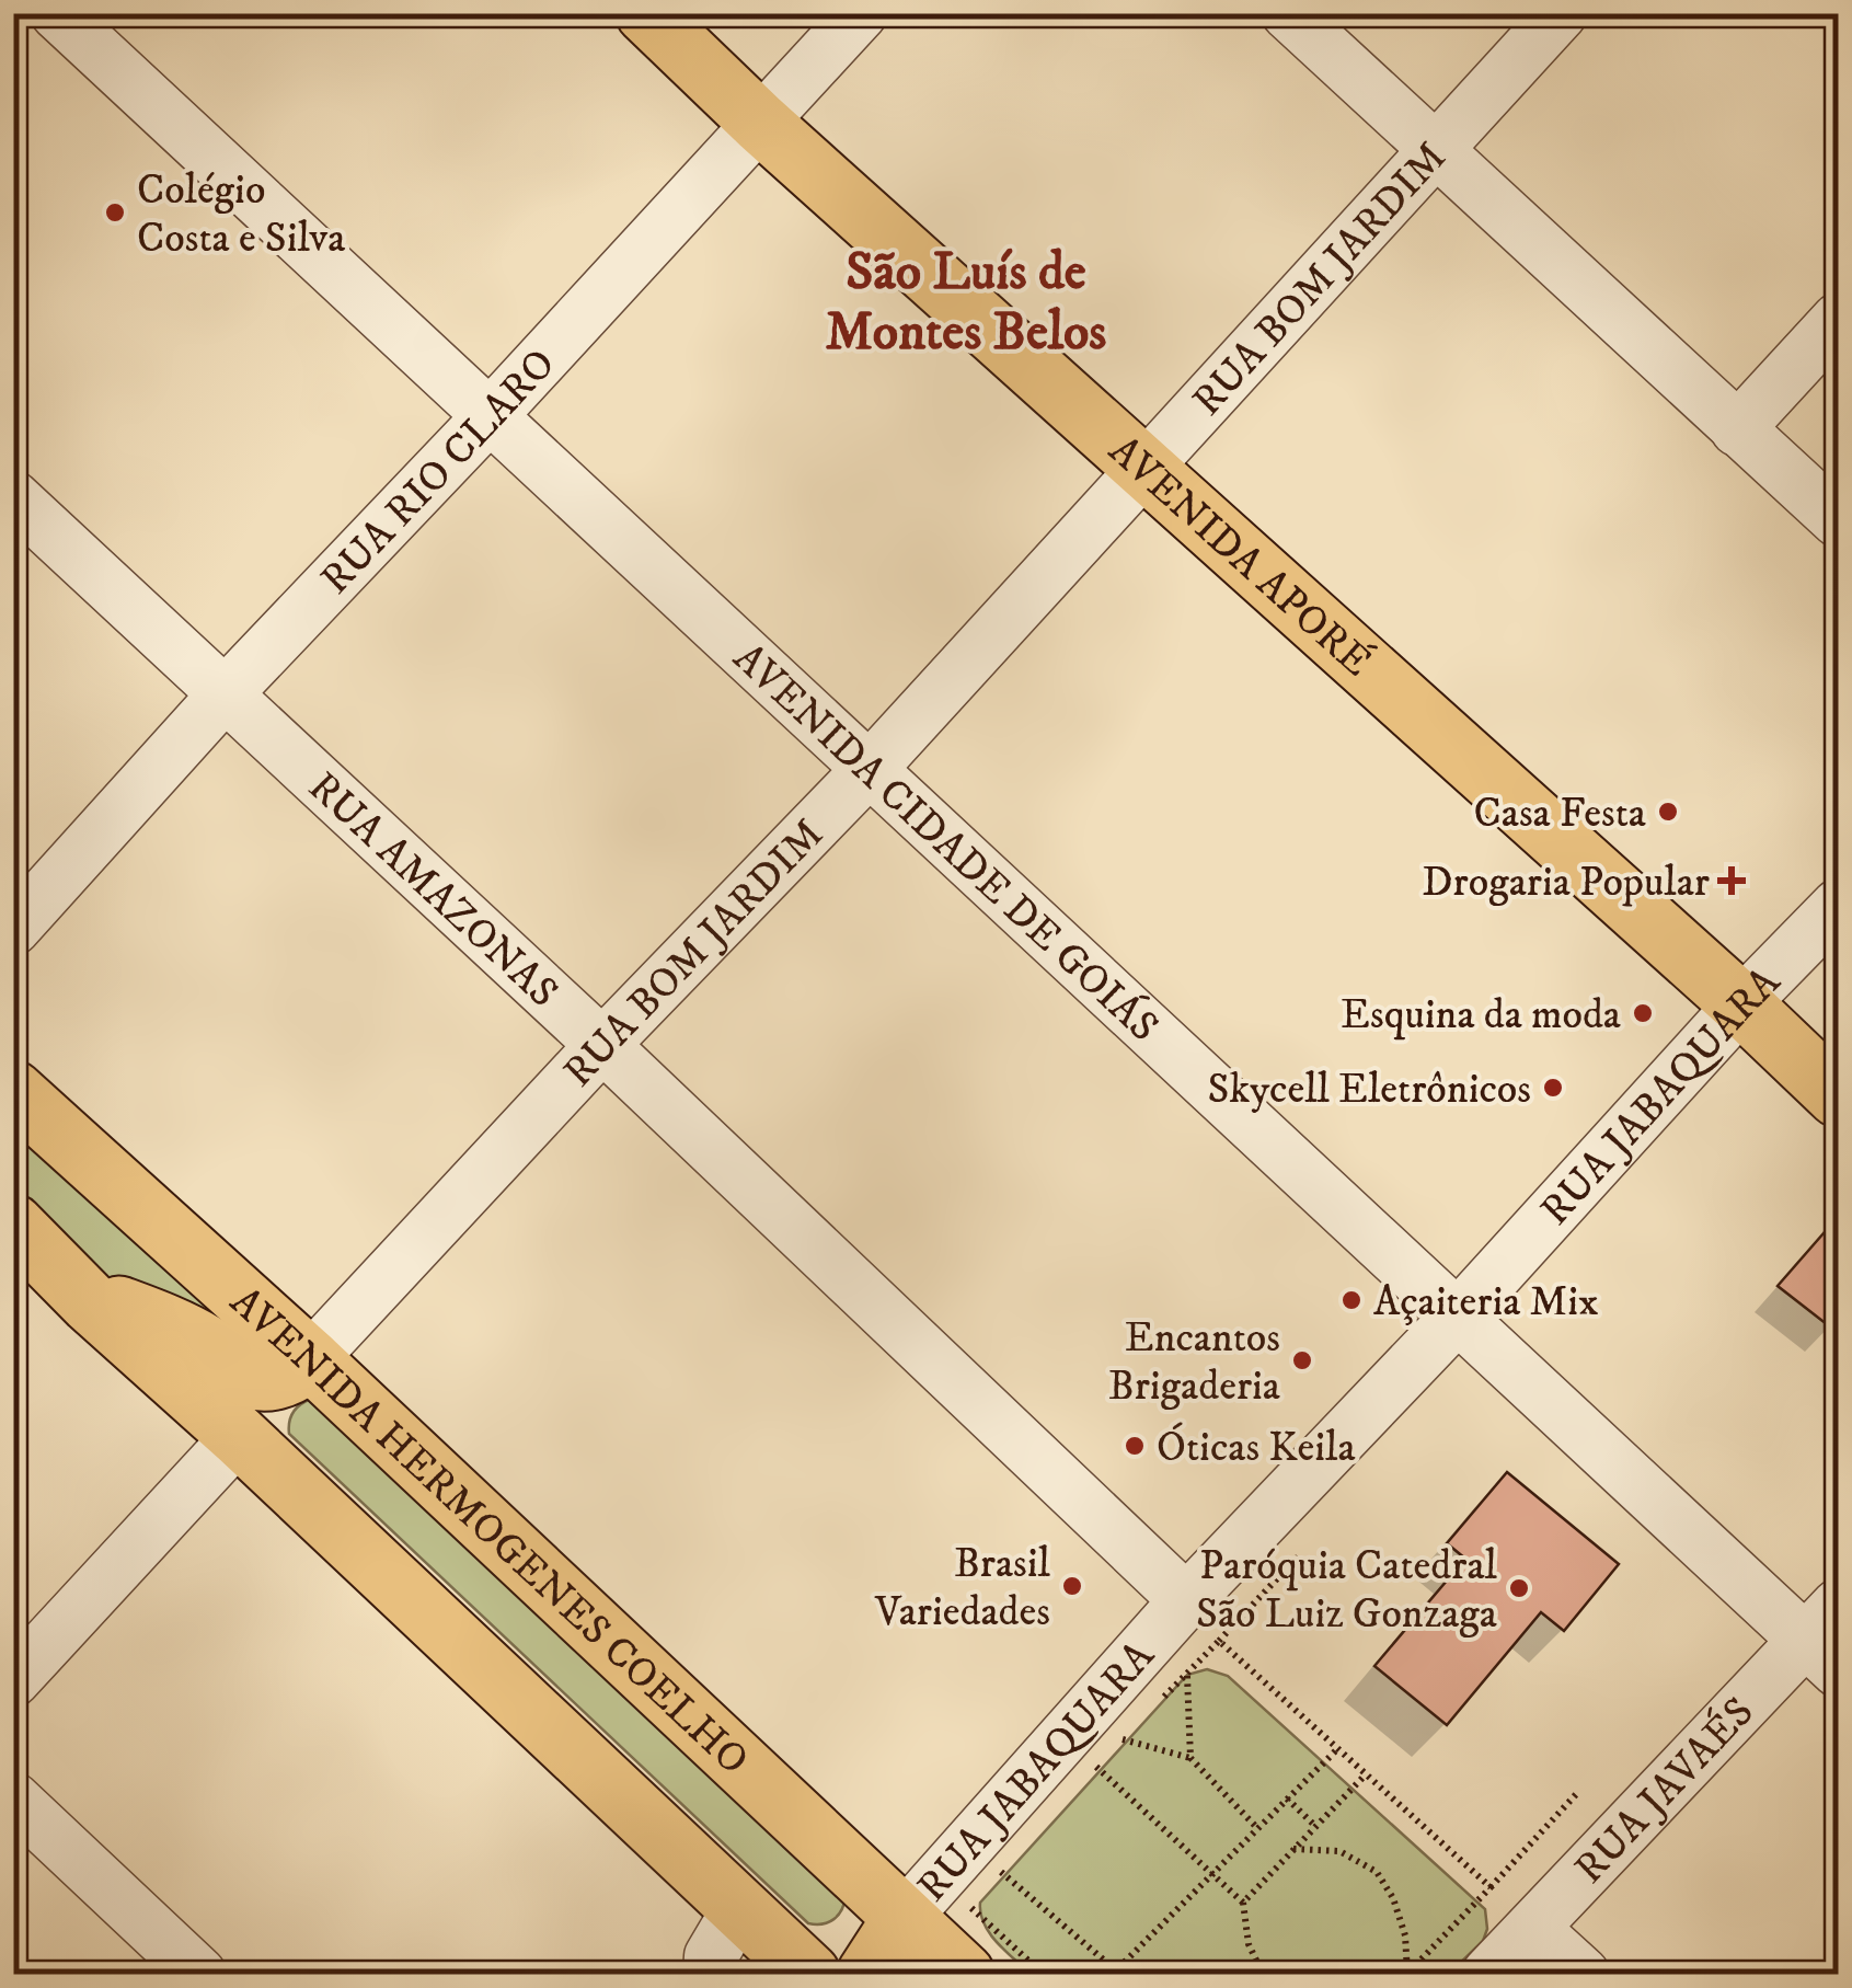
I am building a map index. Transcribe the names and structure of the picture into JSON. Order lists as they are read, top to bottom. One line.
{"streets":{"main road":["AVENIDA APORÉ","AVENIDA HERMOGENES COELHO"],"street":["RUA BOM JARDIM","RUA RIO CLARO","AVENIDA CIDADE DE GOIÁS","RUA AMAZONAS","RUA JABAQUARA","RUA JAVAÉS"]},"crossings":[["RUA BOM JARDIM","AVENIDA APORÉ"],["RUA BOM JARDIM","AVENIDA CIDADE DE GOIÁS"],["RUA BOM JARDIM","RUA AMAZONAS"],["RUA BOM JARDIM","AVENIDA HERMOGENES COELHO"],["RUA RIO CLARO","AVENIDA APORÉ"],["RUA RIO CLARO","AVENIDA CIDADE DE GOIÁS"],["RUA RIO CLARO","RUA AMAZONAS"],["AVENIDA APORÉ","RUA JABAQUARA"],["AVENIDA CIDADE DE GOIÁS","RUA JABAQUARA"],["AVENIDA CIDADE DE GOIÁS","RUA JAVAÉS"],["RUA AMAZONAS","RUA JABAQUARA"],["RUA JABAQUARA","AVENIDA HERMOGENES COELHO"]],"districts":["São Luís de Montes Belos"],"places":{"other":["Colégio Costa e Silva","Casa Festa","Esquina da moda","Skycell Eletrônicos","Açaiteria Mix","Encantos Brigaderia","Óticas Keila","Brasil Variedades","Paróquia Catedral São Luiz Gonzaga"],"health":["Drogaria Popular"]}}
